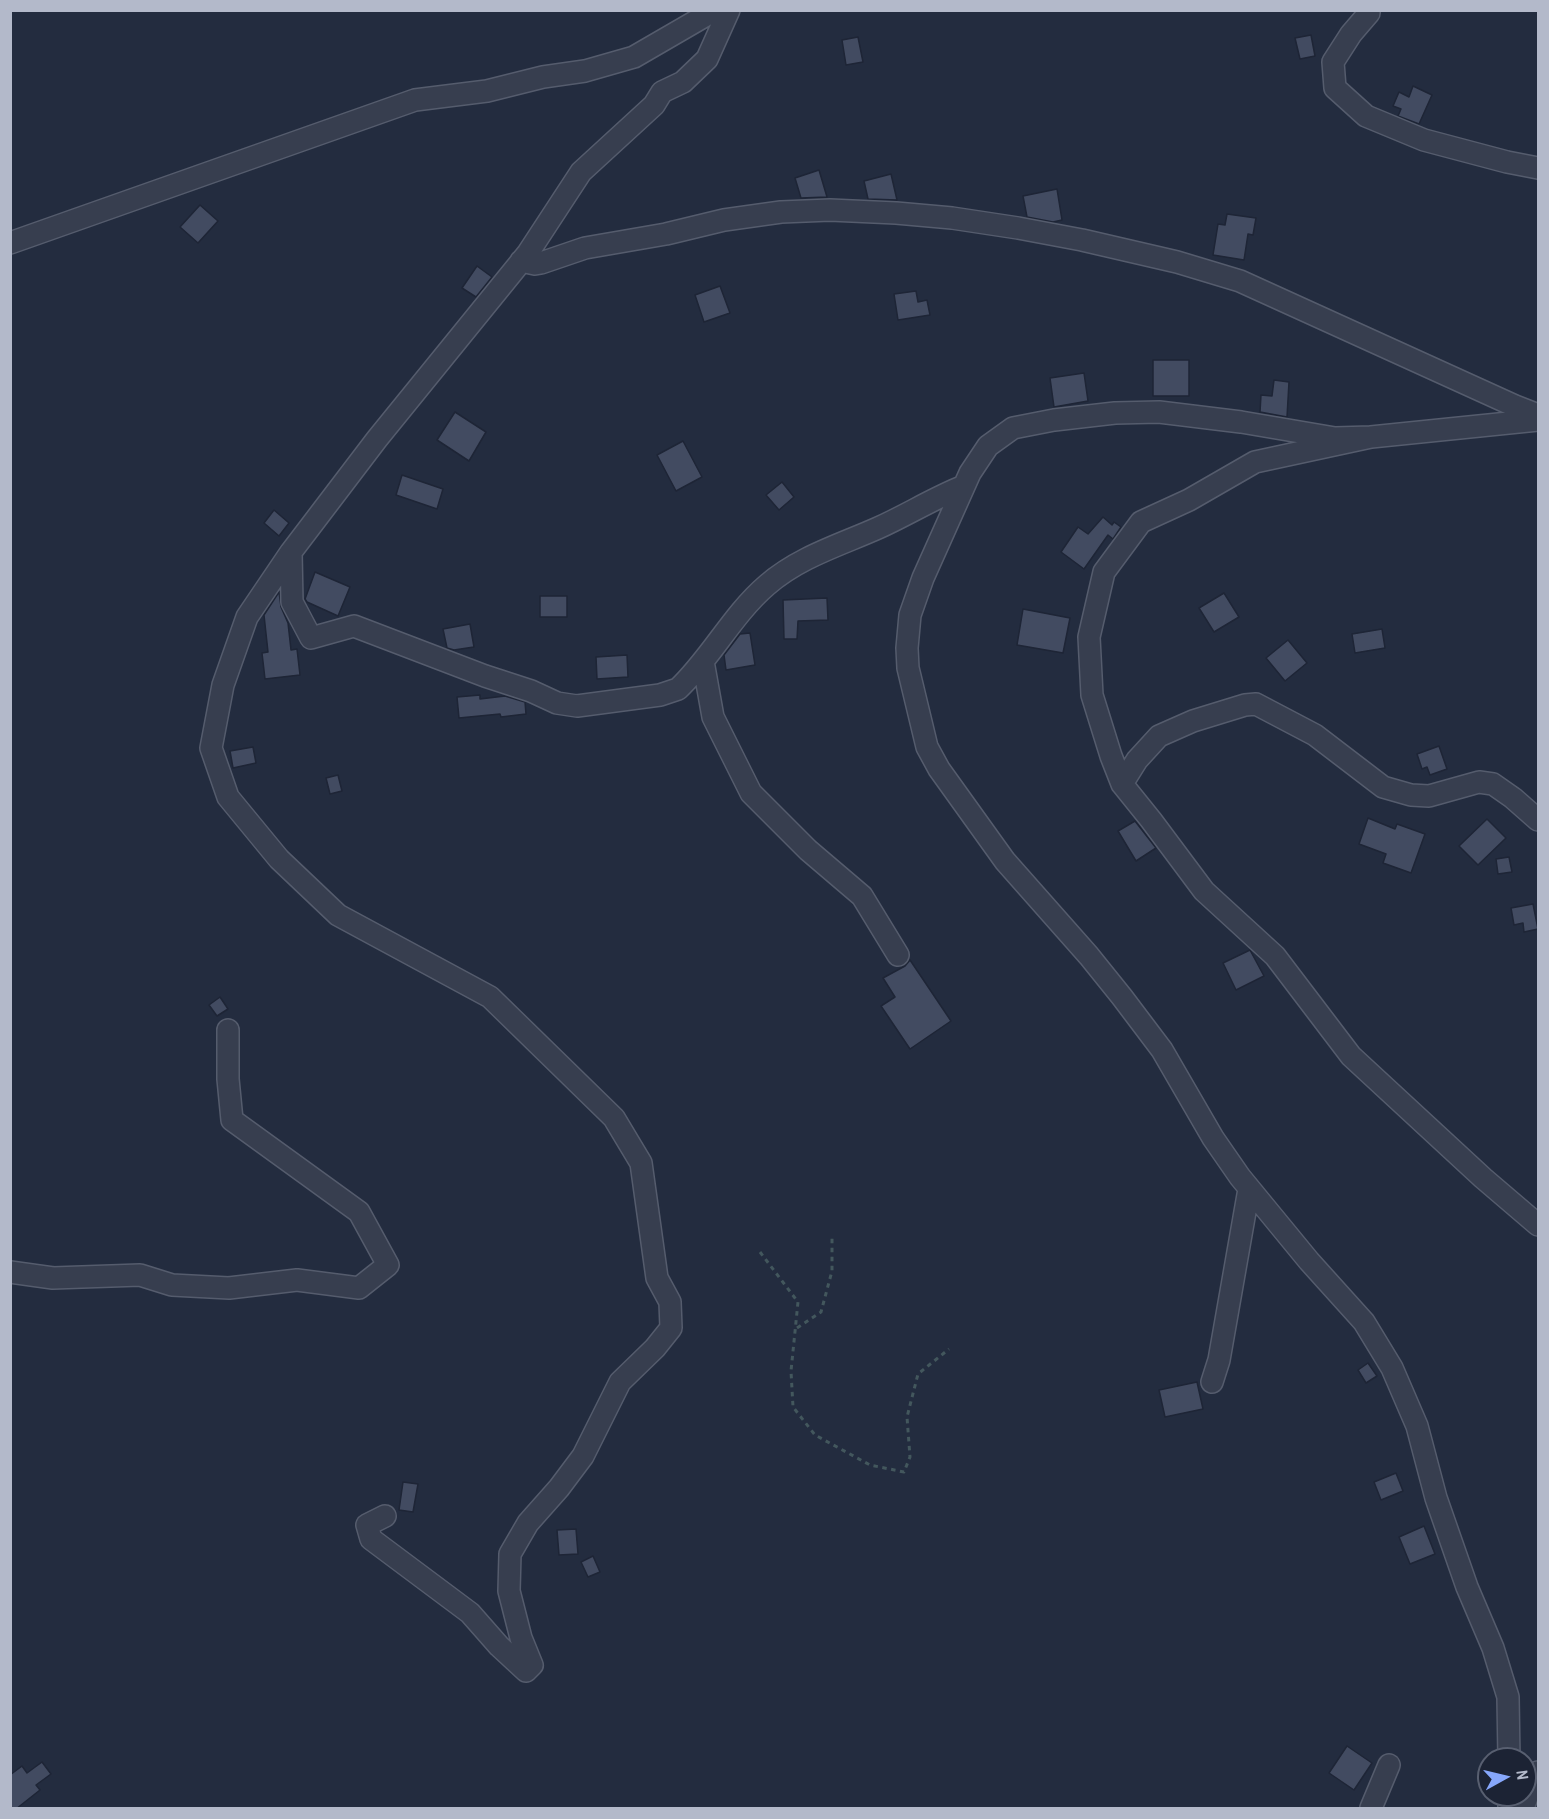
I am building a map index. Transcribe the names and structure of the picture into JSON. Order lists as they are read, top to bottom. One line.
{"north":"right"}
